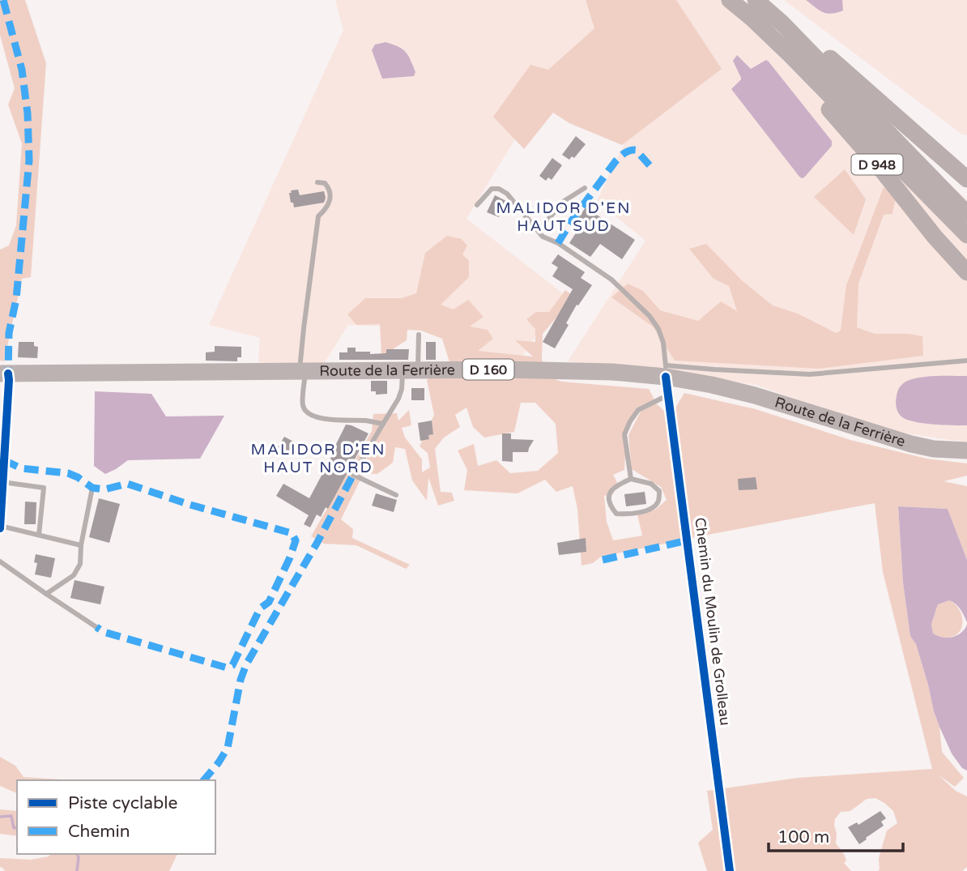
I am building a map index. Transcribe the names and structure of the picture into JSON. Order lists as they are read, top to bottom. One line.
{"streets":{"highway":["D 948"],"main road":["D 160","Route de la Ferrière"],"street":["Chemin du Moulin de Grolleau"]},"crossings":[["Route de la Ferrière","Chemin du Moulin de Grolleau"]],"districts":["MALIDOR D'EN HAUT SUD","MALIDOR D'EN HAUT NORD"],"legend":["Piste cyclable","Chemin"],"scale_bar":"100 m"}
